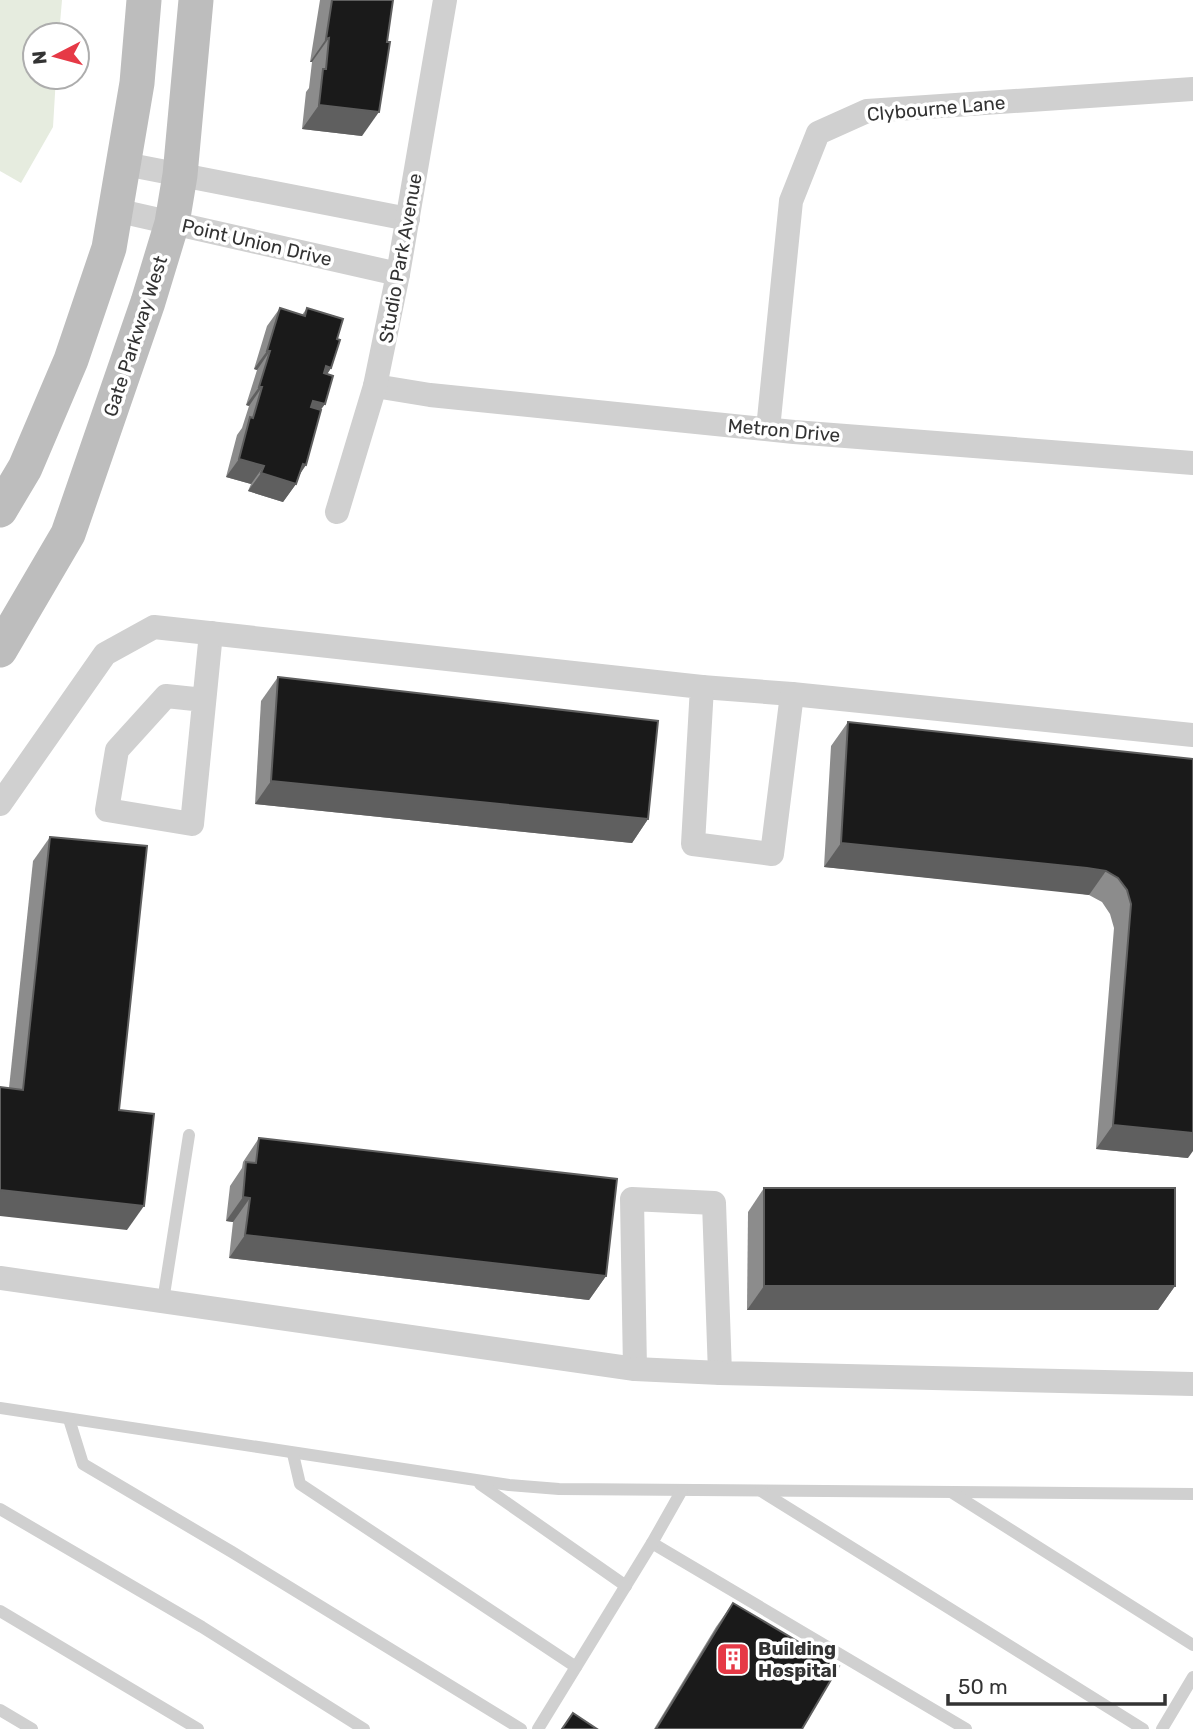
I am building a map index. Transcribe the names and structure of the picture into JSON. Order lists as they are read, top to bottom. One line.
{"streets":{"main road":["Gate Parkway West"],"street":["Clybourne Lane","Point Union Drive","Studio Park Avenue","Metron Drive"]},"crossings":[["Clybourne Lane","Metron Drive"],["Point Union Drive","Studio Park Avenue"],["Point Union Drive","Gate Parkway West"],["Studio Park Avenue","Metron Drive"]],"places":{"building":["Building Hospital"]},"scale_bar":"50 m","north":"left"}
